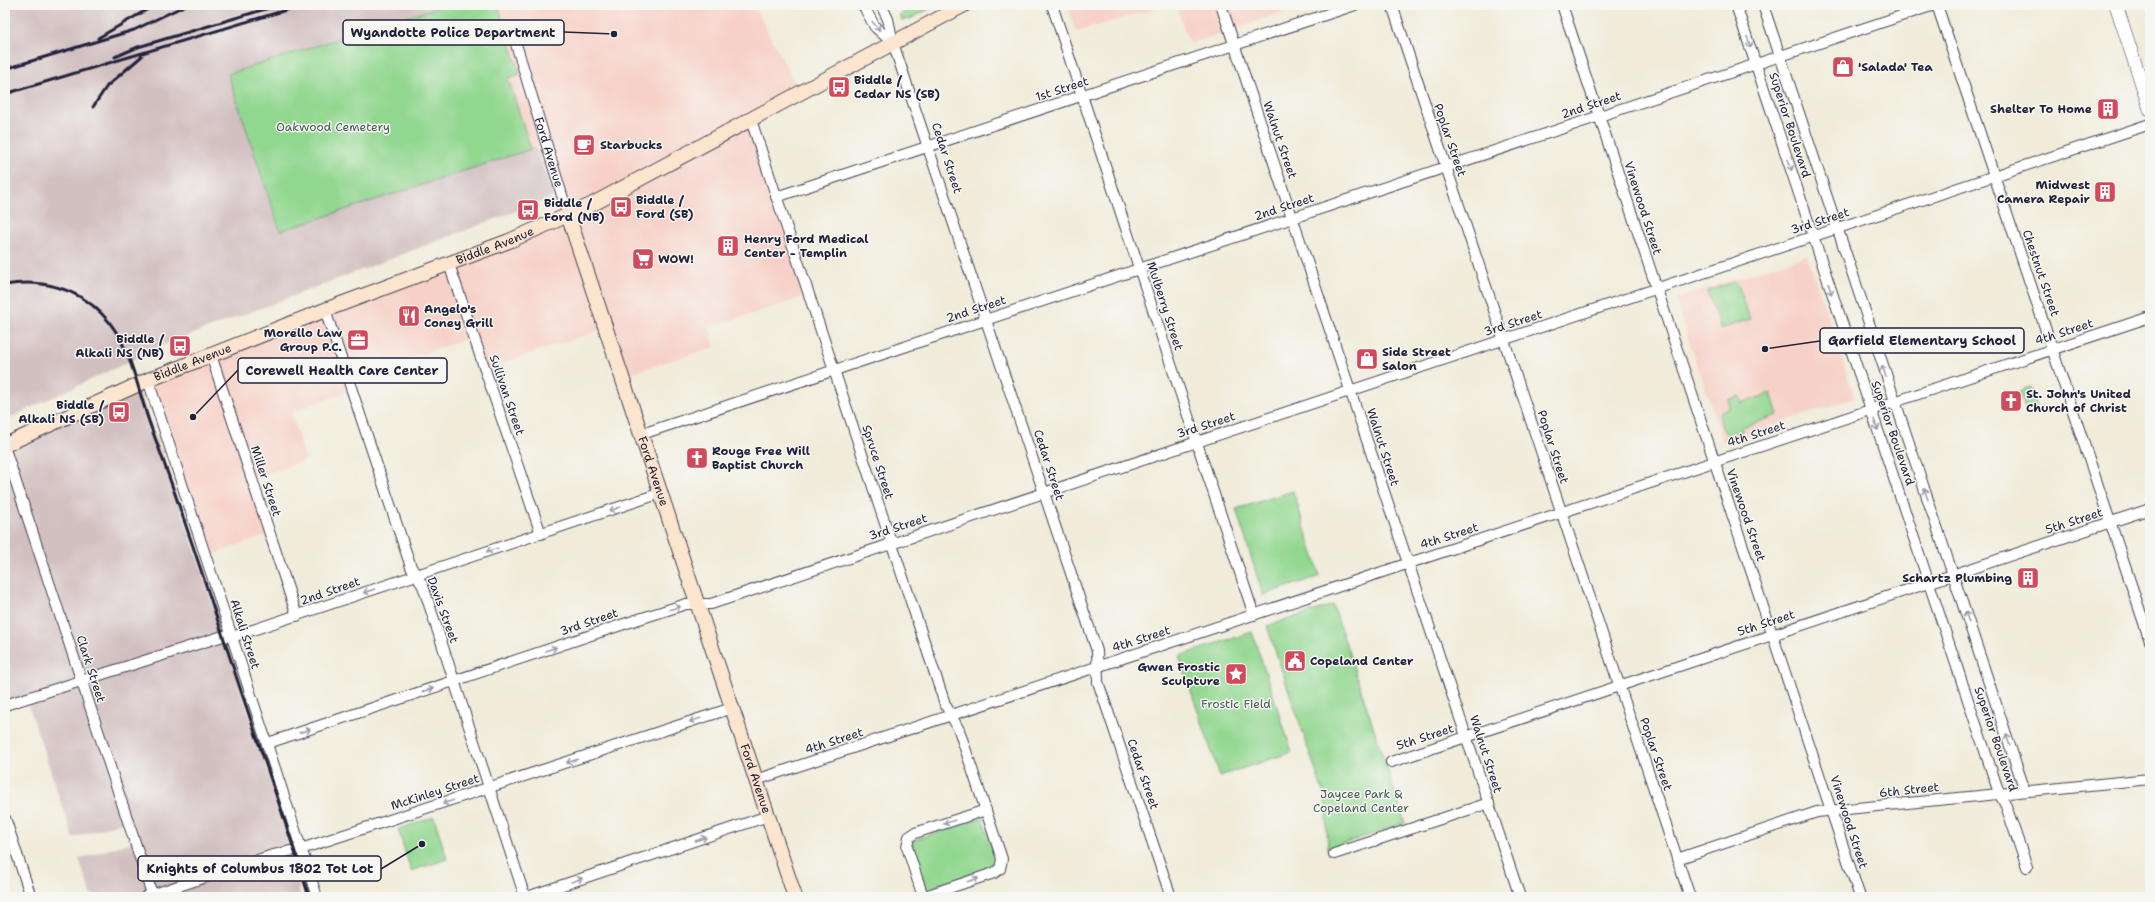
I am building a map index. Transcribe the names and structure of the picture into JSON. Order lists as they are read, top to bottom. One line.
{"streets":{"main road":["Ford Avenue","Biddle Avenue"],"street":["1st Street","2nd Street","Superior Boulevard","Walnut Street","Poplar Street","Cedar Street","Vinewood Street","3rd Street","Chestnut Street","Mulberry Street","4th Street","Sullivan Street","Spruce Street","Miller Street","5th Street","Davis Street","Alkali Street","Clark Street","6th Street","McKinley Street"]},"crossings":[["1st Street","Walnut Street"],["1st Street","Cedar Street"],["1st Street","Mulberry Street"],["1st Street","Spruce Street"],["2nd Street","Superior Boulevard"],["2nd Street","Walnut Street"],["2nd Street","Poplar Street"],["2nd Street","Ford Avenue"],["2nd Street","Cedar Street"],["2nd Street","Vinewood Street"],["2nd Street","Mulberry Street"],["2nd Street","Sullivan Street"],["2nd Street","Spruce Street"],["2nd Street","Miller Street"],["2nd Street","Davis Street"],["2nd Street","Alkali Street"],["2nd Street","Clark Street"],["Superior Boulevard","3rd Street"],["Superior Boulevard","4th Street"],["Superior Boulevard","5th Street"],["Superior Boulevard","6th Street"],["Walnut Street","3rd Street"],["Walnut Street","4th Street"],["Walnut Street","5th Street"],["Poplar Street","3rd Street"],["Poplar Street","4th Street"],["Poplar Street","5th Street"],["Poplar Street","6th Street"],["Ford Avenue","3rd Street"],["Ford Avenue","Biddle Avenue"],["Ford Avenue","4th Street"],["Ford Avenue","McKinley Street"],["Cedar Street","3rd Street"],["Cedar Street","Biddle Avenue"],["Cedar Street","4th Street"],["Vinewood Street","3rd Street"],["Vinewood Street","4th Street"],["Vinewood Street","5th Street"],["Vinewood Street","6th Street"],["3rd Street","Chestnut Street"],["3rd Street","Mulberry Street"],["3rd Street","Spruce Street"],["3rd Street","Davis Street"],["3rd Street","Alkali Street"],["Biddle Avenue","Sullivan Street"],["Biddle Avenue","Spruce Street"],["Biddle Avenue","Miller Street"],["Biddle Avenue","Davis Street"],["Biddle Avenue","Alkali Street"],["Chestnut Street","4th Street"],["Chestnut Street","5th Street"],["Mulberry Street","4th Street"],["4th Street","Spruce Street"],["Davis Street","McKinley Street"],["Alkali Street","McKinley Street"],["Clark Street","McKinley Street"]],"one_way":["McKinley Street"],"parks":["Oakwood Cemetery","Frostic Field","Jaycee Park & Copeland Center"],"places":{"other":["Wyandotte Police Department","Garfield Elementary School","Corewell Health Care Center","Knights of Columbus 1802 Tot Lot"],"shop":["'Salada' Tea","Side Street Salon"],"bus stop":["Biddle / Cedar NS (SB)","Biddle / Ford (SB)","Biddle / Ford (NB)","Biddle / Alkali NS (NB)","Biddle / Alkali NS (SB)"],"building":["Shelter To Home","Midwest Camera Repair","Henry Ford Medical Center - Templin","Schartz Plumbing"],"cafe":["Starbucks"],"supermarket":["WOW!"],"restaurant":["Angelo's Coney Grill"],"office":["Morello Law Group P.C."],"church":["St. John's United Church of Christ","Rouge Free Will Baptist Church"],"public building":["Copeland Center"],"place":["Gwen Frostic Sculpture"]}}
